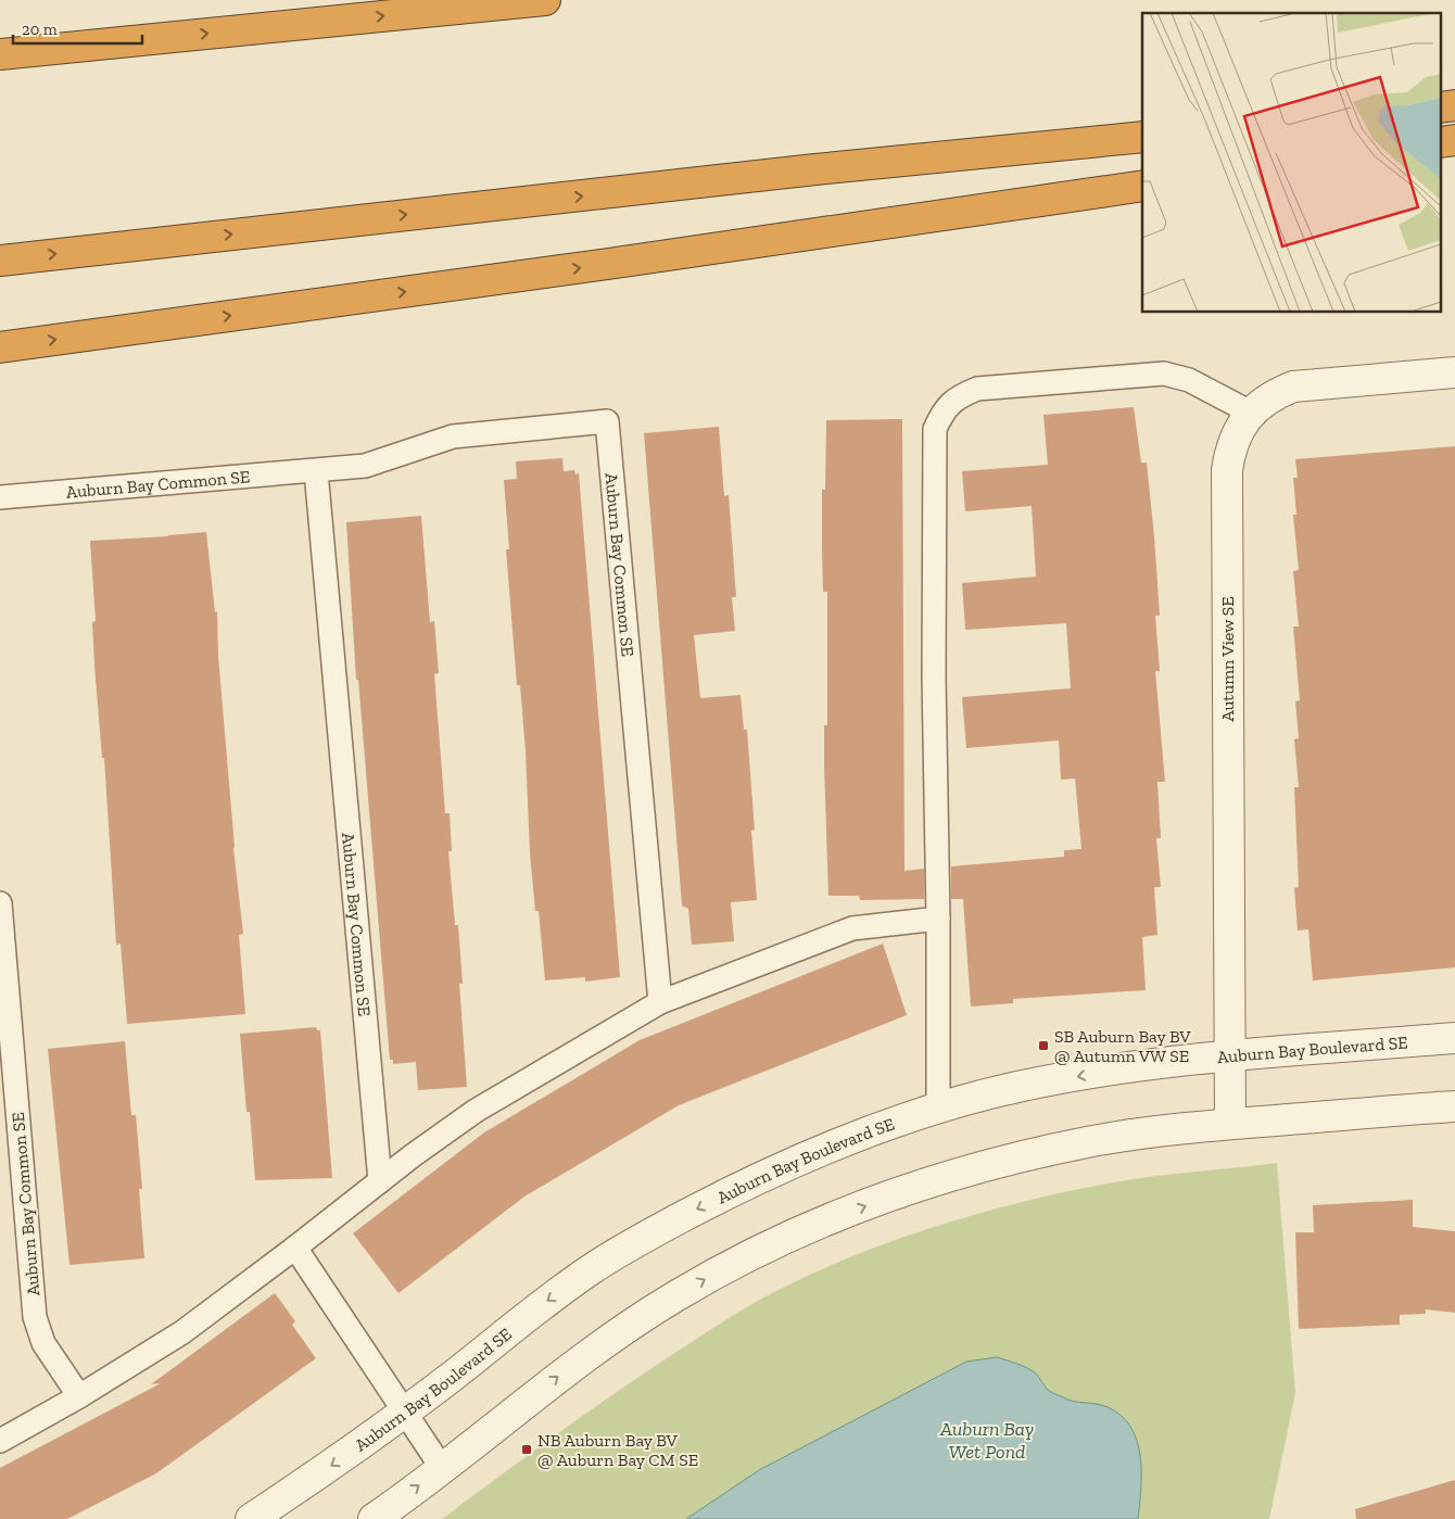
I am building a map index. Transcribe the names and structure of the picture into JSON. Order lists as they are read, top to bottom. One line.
{"streets":{"street":["Autumn View SE","Auburn Bay Boulevard SE"],"lane":["Auburn Bay Common SE"]},"crossings":[["Autumn View SE","Auburn Bay Boulevard SE"]],"water":["Auburn Bay Wet Pond"],"places":{"transit":["SB Auburn Bay BV @ Autumn VW SE","NB Auburn Bay BV @ Auburn Bay CM SE"]},"scale_bar":"20 m"}
